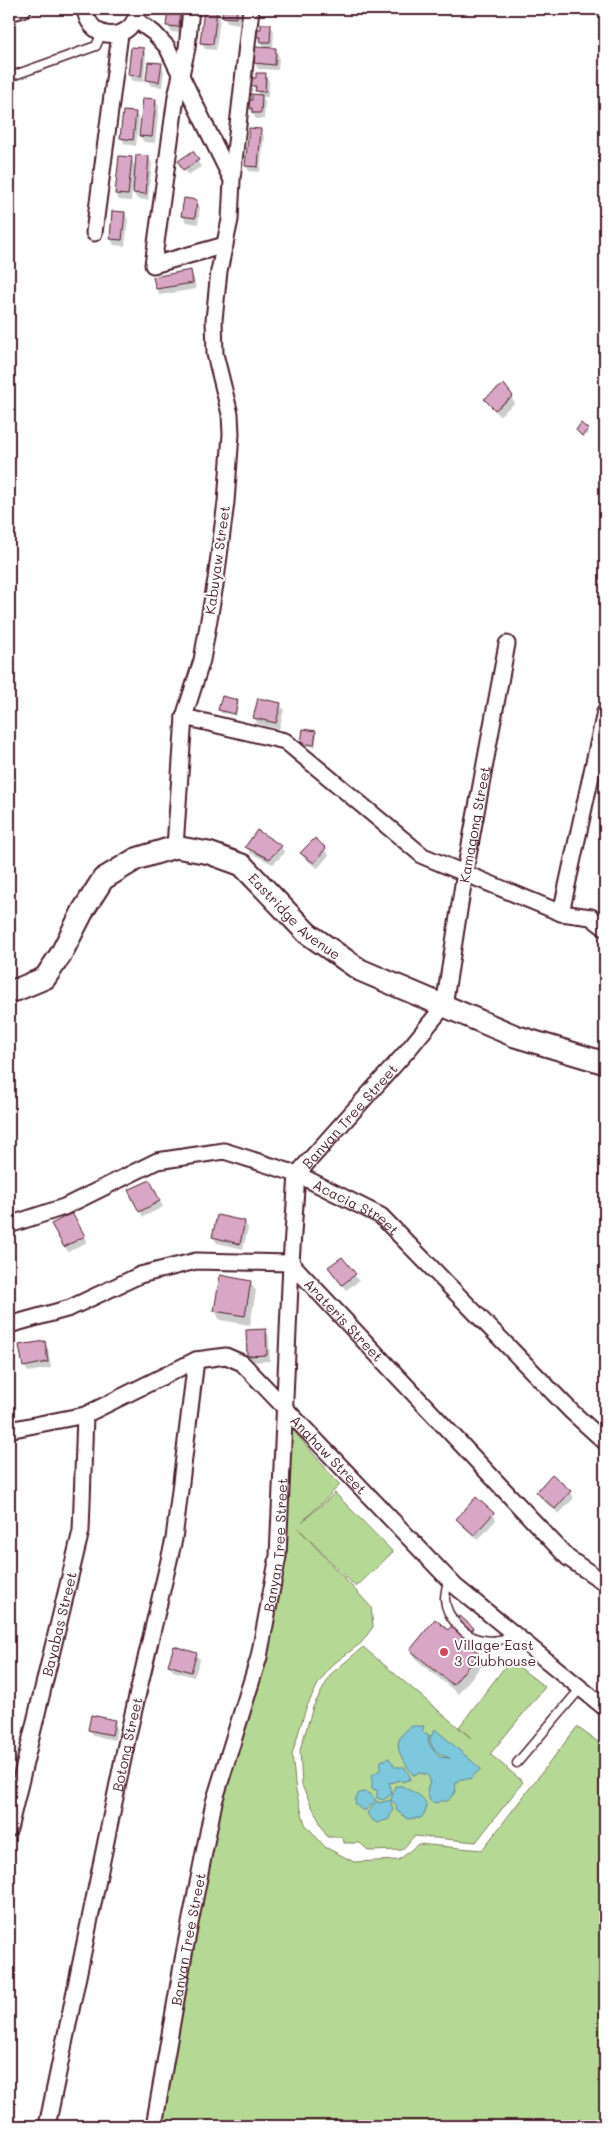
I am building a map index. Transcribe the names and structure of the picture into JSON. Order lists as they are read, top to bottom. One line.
{"streets":{"street":["Kabuyaw Street","Kamagong Street","Eastridge Avenue","Banyan Tree Street","Acacia Street","Arateris Street","Anahaw Street","Bayabas Street","Botong Street"]},"crossings":[["Kabuyaw Street","Eastridge Avenue"],["Kamagong Street","Eastridge Avenue"],["Kamagong Street","Banyan Tree Street"],["Eastridge Avenue","Banyan Tree Street"],["Banyan Tree Street","Acacia Street"],["Banyan Tree Street","Arateris Street"],["Banyan Tree Street","Anahaw Street"],["Anahaw Street","Bayabas Street"],["Anahaw Street","Botong Street"]],"places":["Village East 3 Clubhouse"]}
